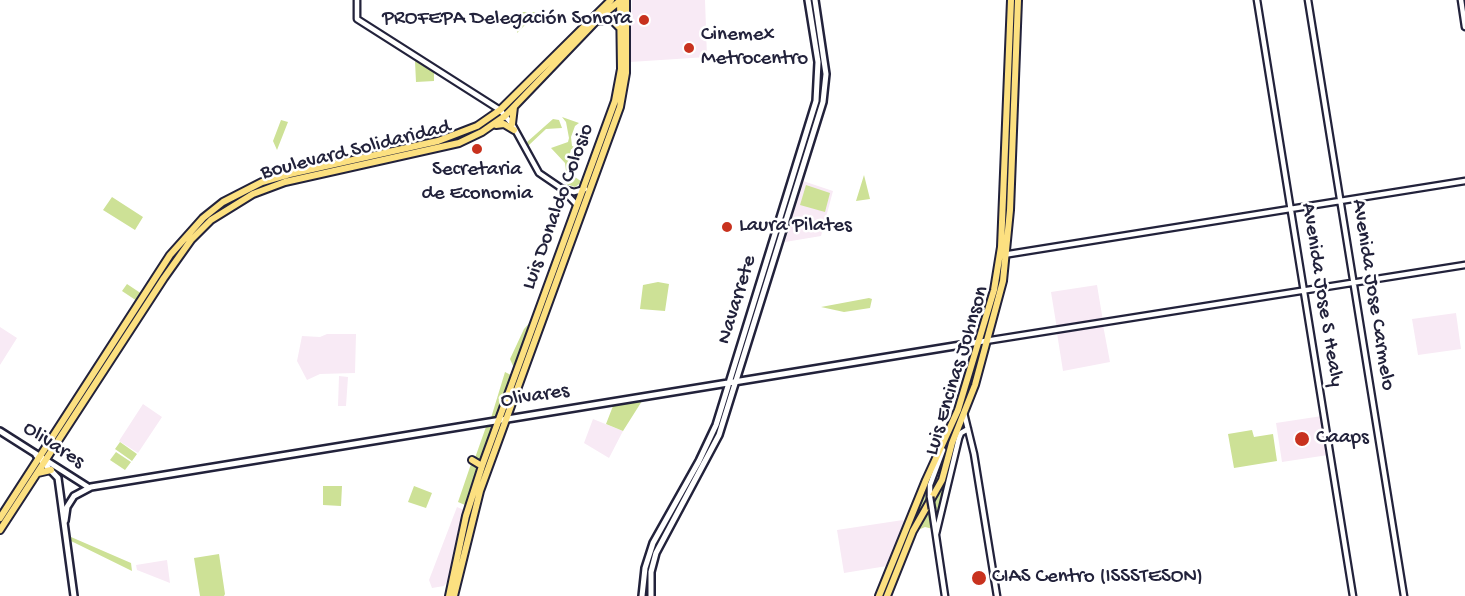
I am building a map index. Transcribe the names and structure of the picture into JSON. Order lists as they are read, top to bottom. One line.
{"streets":{"main road":["Boulevard Solidaridad","Luis Donaldo Colosio","Navarrete","Luis Encinas Johnson","Olivares"],"street":["Avenida Jose S Healy","Avenida Jose Carmelo"]},"crossings":[["Boulevard Solidaridad","Luis Donaldo Colosio"],["Boulevard Solidaridad","Olivares"],["Luis Donaldo Colosio","Olivares"],["Navarrete","Olivares"],["Luis Encinas Johnson","Olivares"]],"places":["PROFEPA Delegación Sonora","Cinemex Metrocentro","Secretaria de Economia","Laura Pilates","Caaps","CIAS Centro (ISSSTESON)"]}
